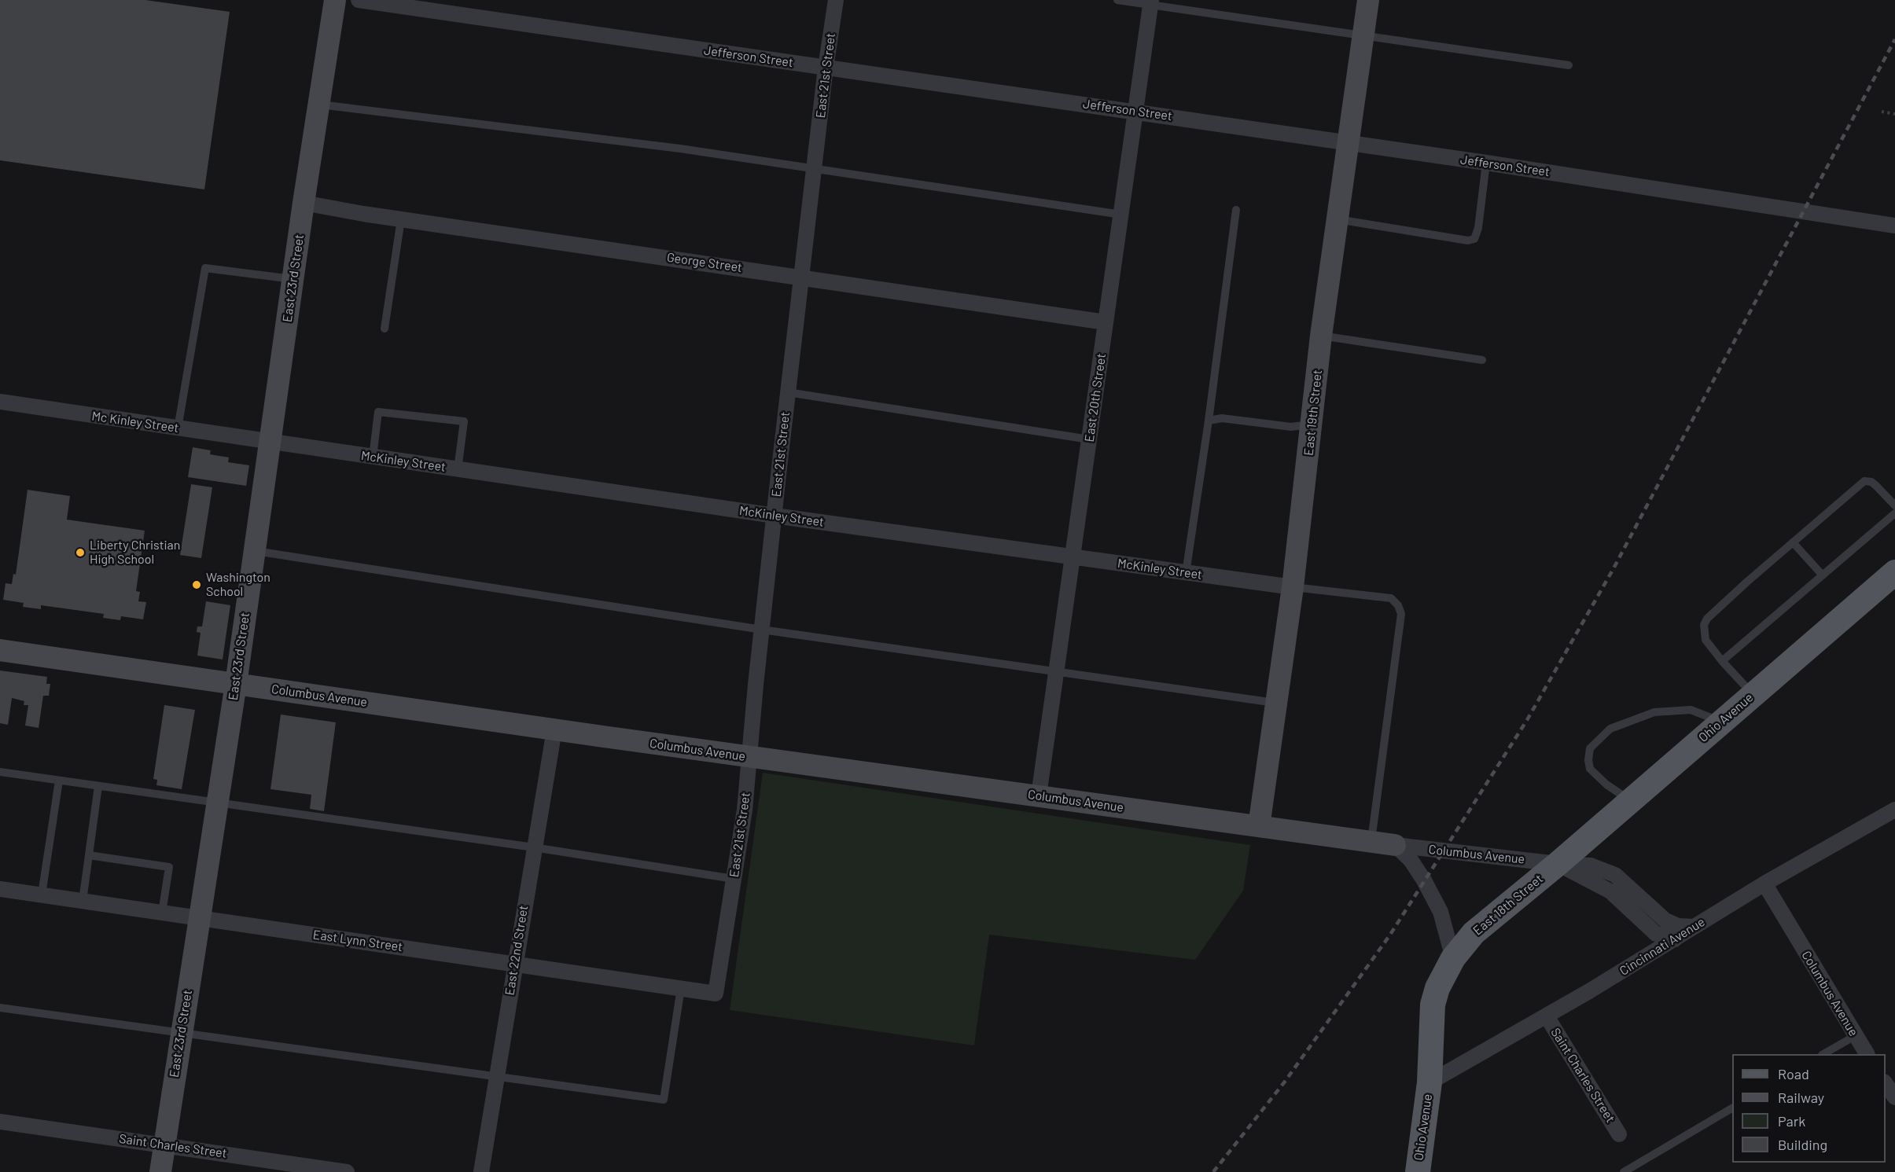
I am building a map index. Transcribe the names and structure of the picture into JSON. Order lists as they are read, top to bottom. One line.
{"streets":{"main road":["Ohio Avenue","East 18th Street"],"street":["Jefferson Street","East 21st Street","George Street","East 23rd Street","East 20th Street","East 19th Street","Mc Kinley Street","McKinley Street","Columbus Avenue","East Lynn Street","Cincinnati Avenue","East 22nd Street","Saint Charles Street"]},"crossings":[["Jefferson Street","East 21st Street"],["Jefferson Street","East 20th Street"],["Jefferson Street","East 19th Street"],["East 21st Street","George Street"],["East 21st Street","McKinley Street"],["East 21st Street","Columbus Avenue"],["East 21st Street","East Lynn Street"],["George Street","East 23rd Street"],["George Street","East 20th Street"],["East 23rd Street","Mc Kinley Street"],["East 23rd Street","McKinley Street"],["East 23rd Street","Columbus Avenue"],["East 23rd Street","East Lynn Street"],["East 23rd Street","Saint Charles Street"],["East 20th Street","McKinley Street"],["East 20th Street","Columbus Avenue"],["East 19th Street","McKinley Street"],["East 19th Street","Columbus Avenue"],["Mc Kinley Street","McKinley Street"],["Columbus Avenue","Ohio Avenue"],["Columbus Avenue","East 18th Street"],["Columbus Avenue","Cincinnati Avenue"],["Columbus Avenue","East 22nd Street"],["Ohio Avenue","East 18th Street"],["Ohio Avenue","Cincinnati Avenue"],["East 18th Street","Cincinnati Avenue"],["East Lynn Street","East 22nd Street"],["Cincinnati Avenue","Saint Charles Street"]],"places":["Liberty Christian High School","Washington School"],"legend":["Road","Railway","Park","Building"]}
